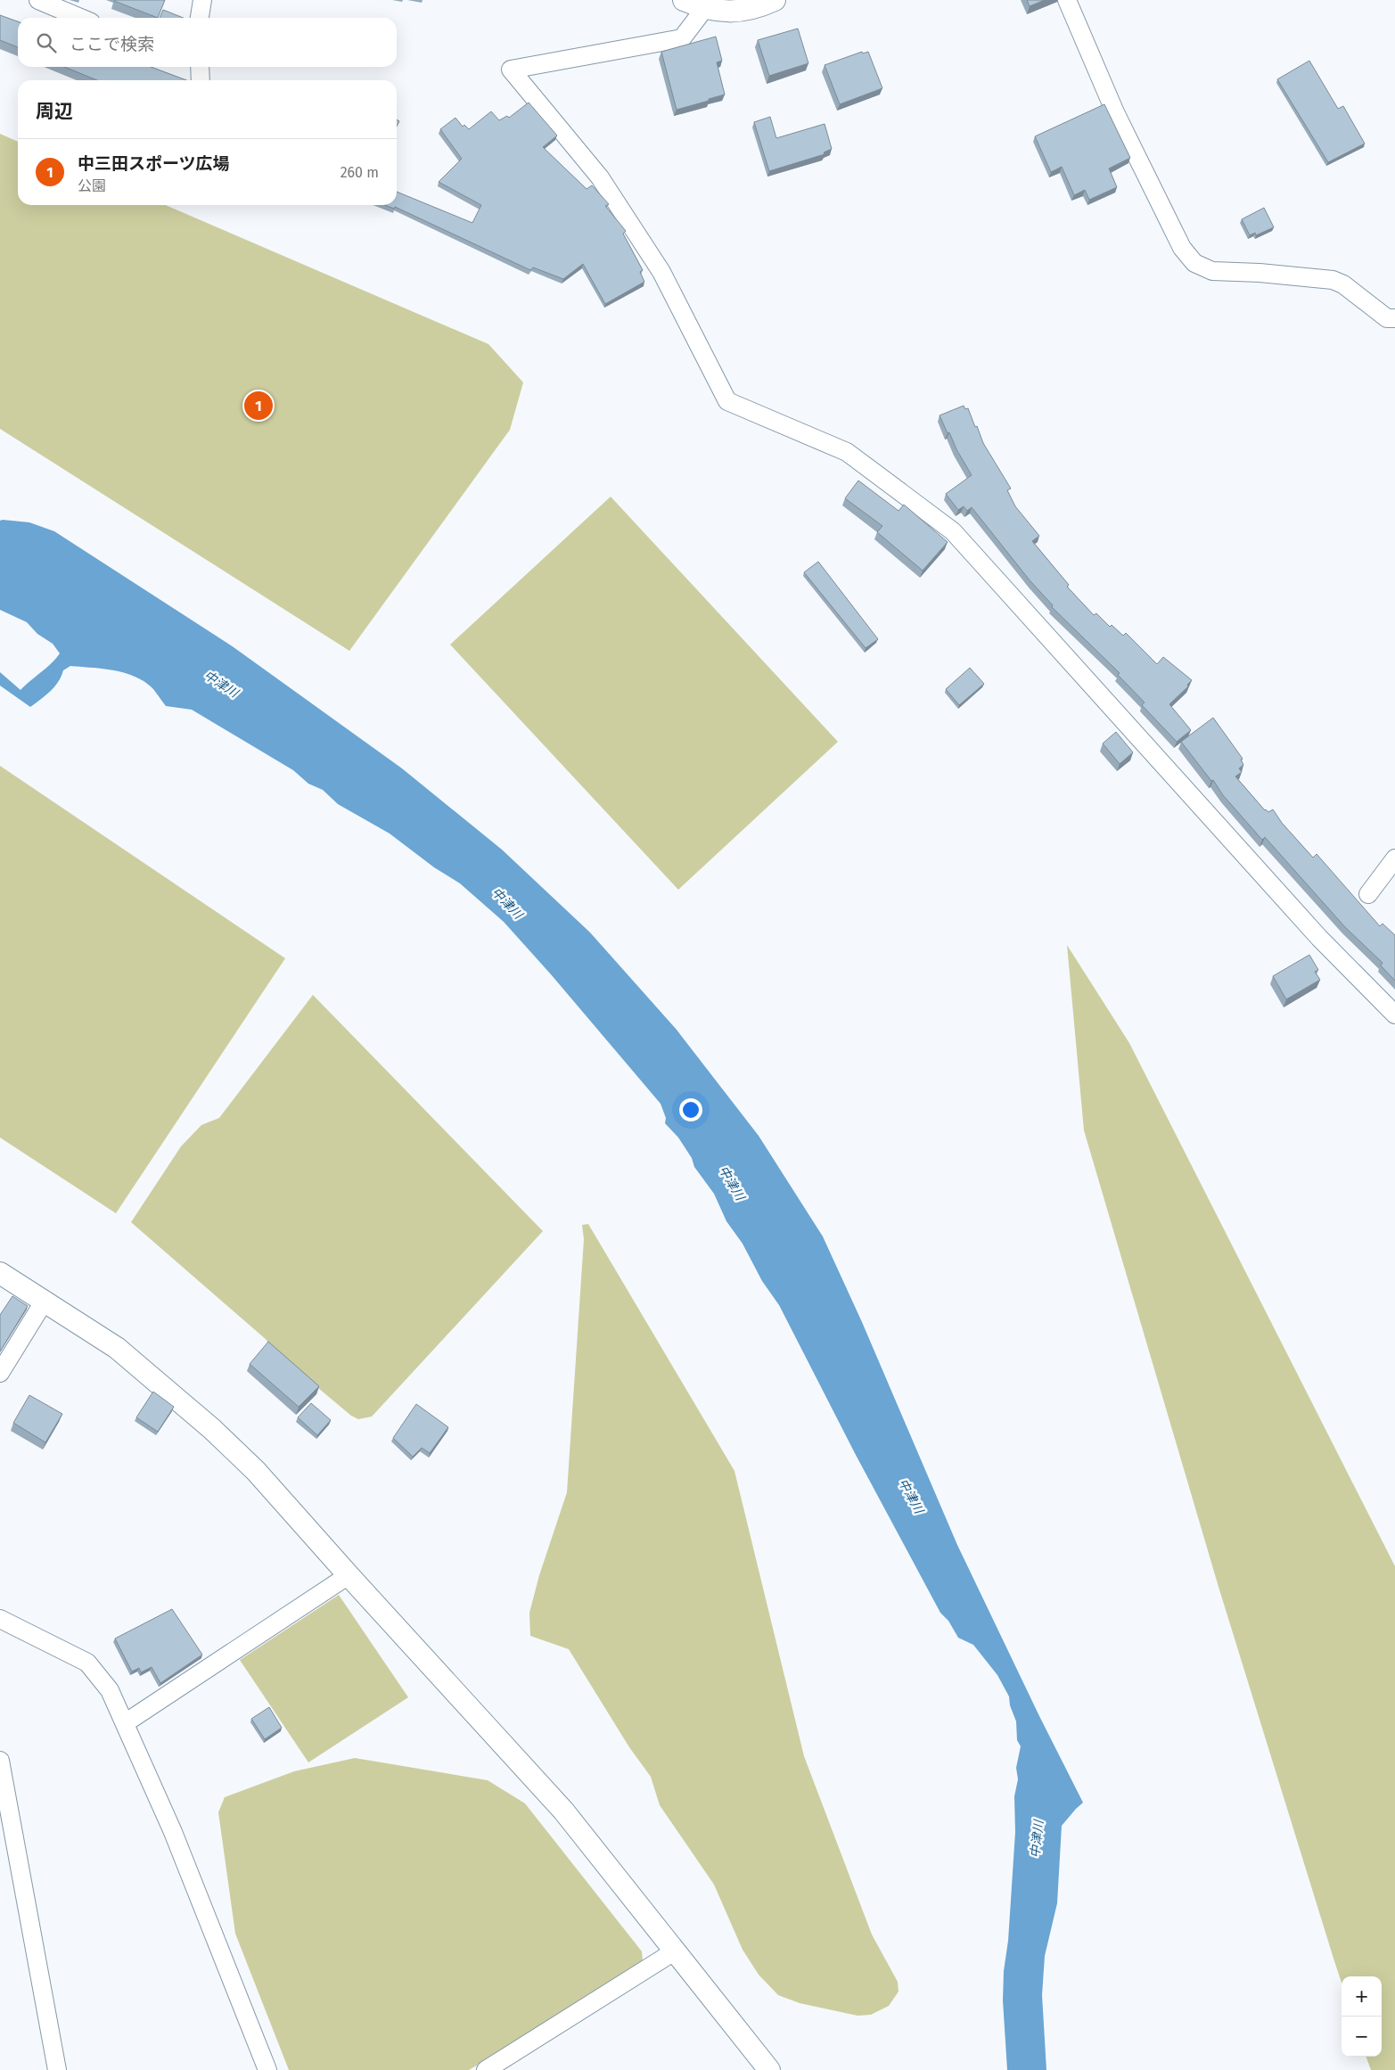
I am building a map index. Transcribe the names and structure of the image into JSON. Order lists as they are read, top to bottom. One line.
{"water":["中津川"],"page":{"search":"ここで検索","heading":"周辺","list":[{"mark":"1","name":"中三田スポーツ広場","note":"公園","value":"260 m"}],"pins":"1","map_buttons":["+","−"]}}
